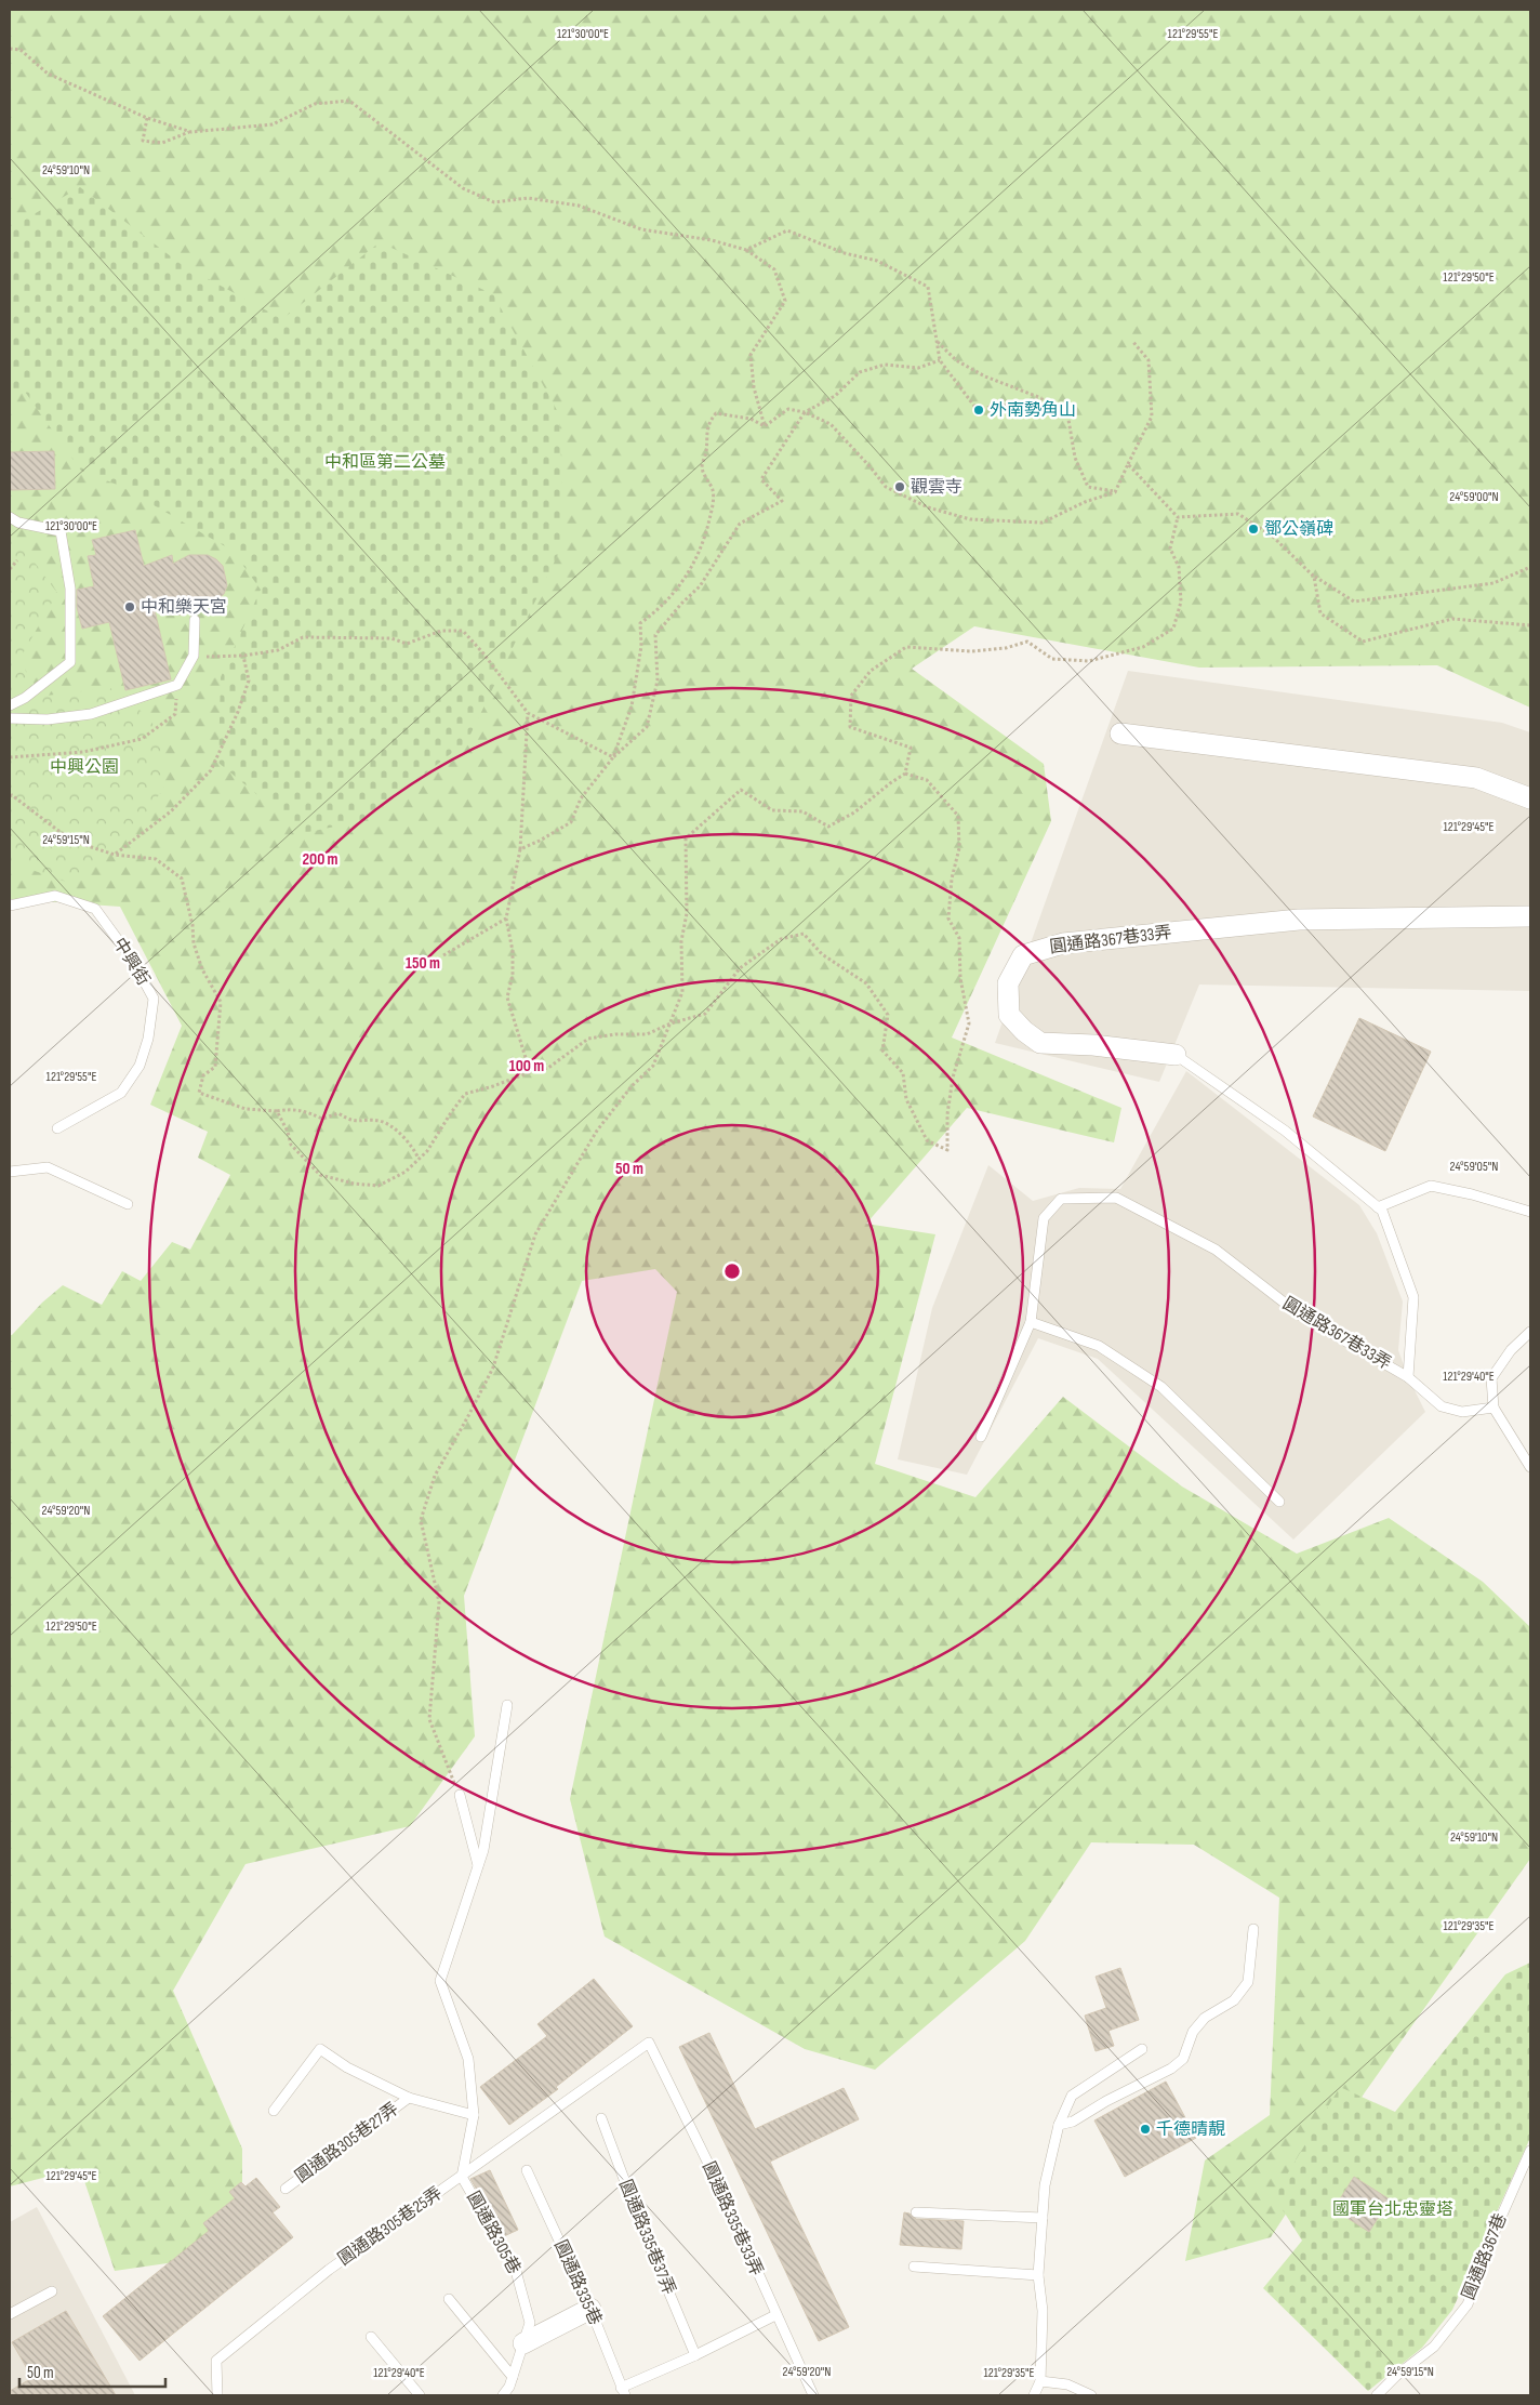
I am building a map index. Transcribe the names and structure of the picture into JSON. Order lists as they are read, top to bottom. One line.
{"streets":{"street":["圓通路367巷33弄"],"lane":["中興街","圓通路305巷27弄","圓通路335巷33弄","圓通路305巷25弄","圓通路305巷","圓通路335巷37弄","圓通路367巷","圓通路335巷"]},"crossings":[["圓通路335巷33弄","圓通路305巷25弄"],["圓通路305巷25弄","圓通路305巷"]],"parks":["中和區第二公墓","中興公園","國軍台北忠靈塔"],"places":["外南勢角山","觀雲寺","鄧公嶺碑","中和樂天宮","千德晴靚"],"scale_bar":"50 m","coordinates":["121°30'00\"E","121°29'55\"E","24°59'10\"N","121°29'50\"E","24°59'00\"N","121°29'45\"E","24°59'15\"N","24°59'05\"N","121°29'40\"E","24°59'20\"N","121°29'35\"E"],"rings":["200 m","150 m","100 m","50 m"]}
